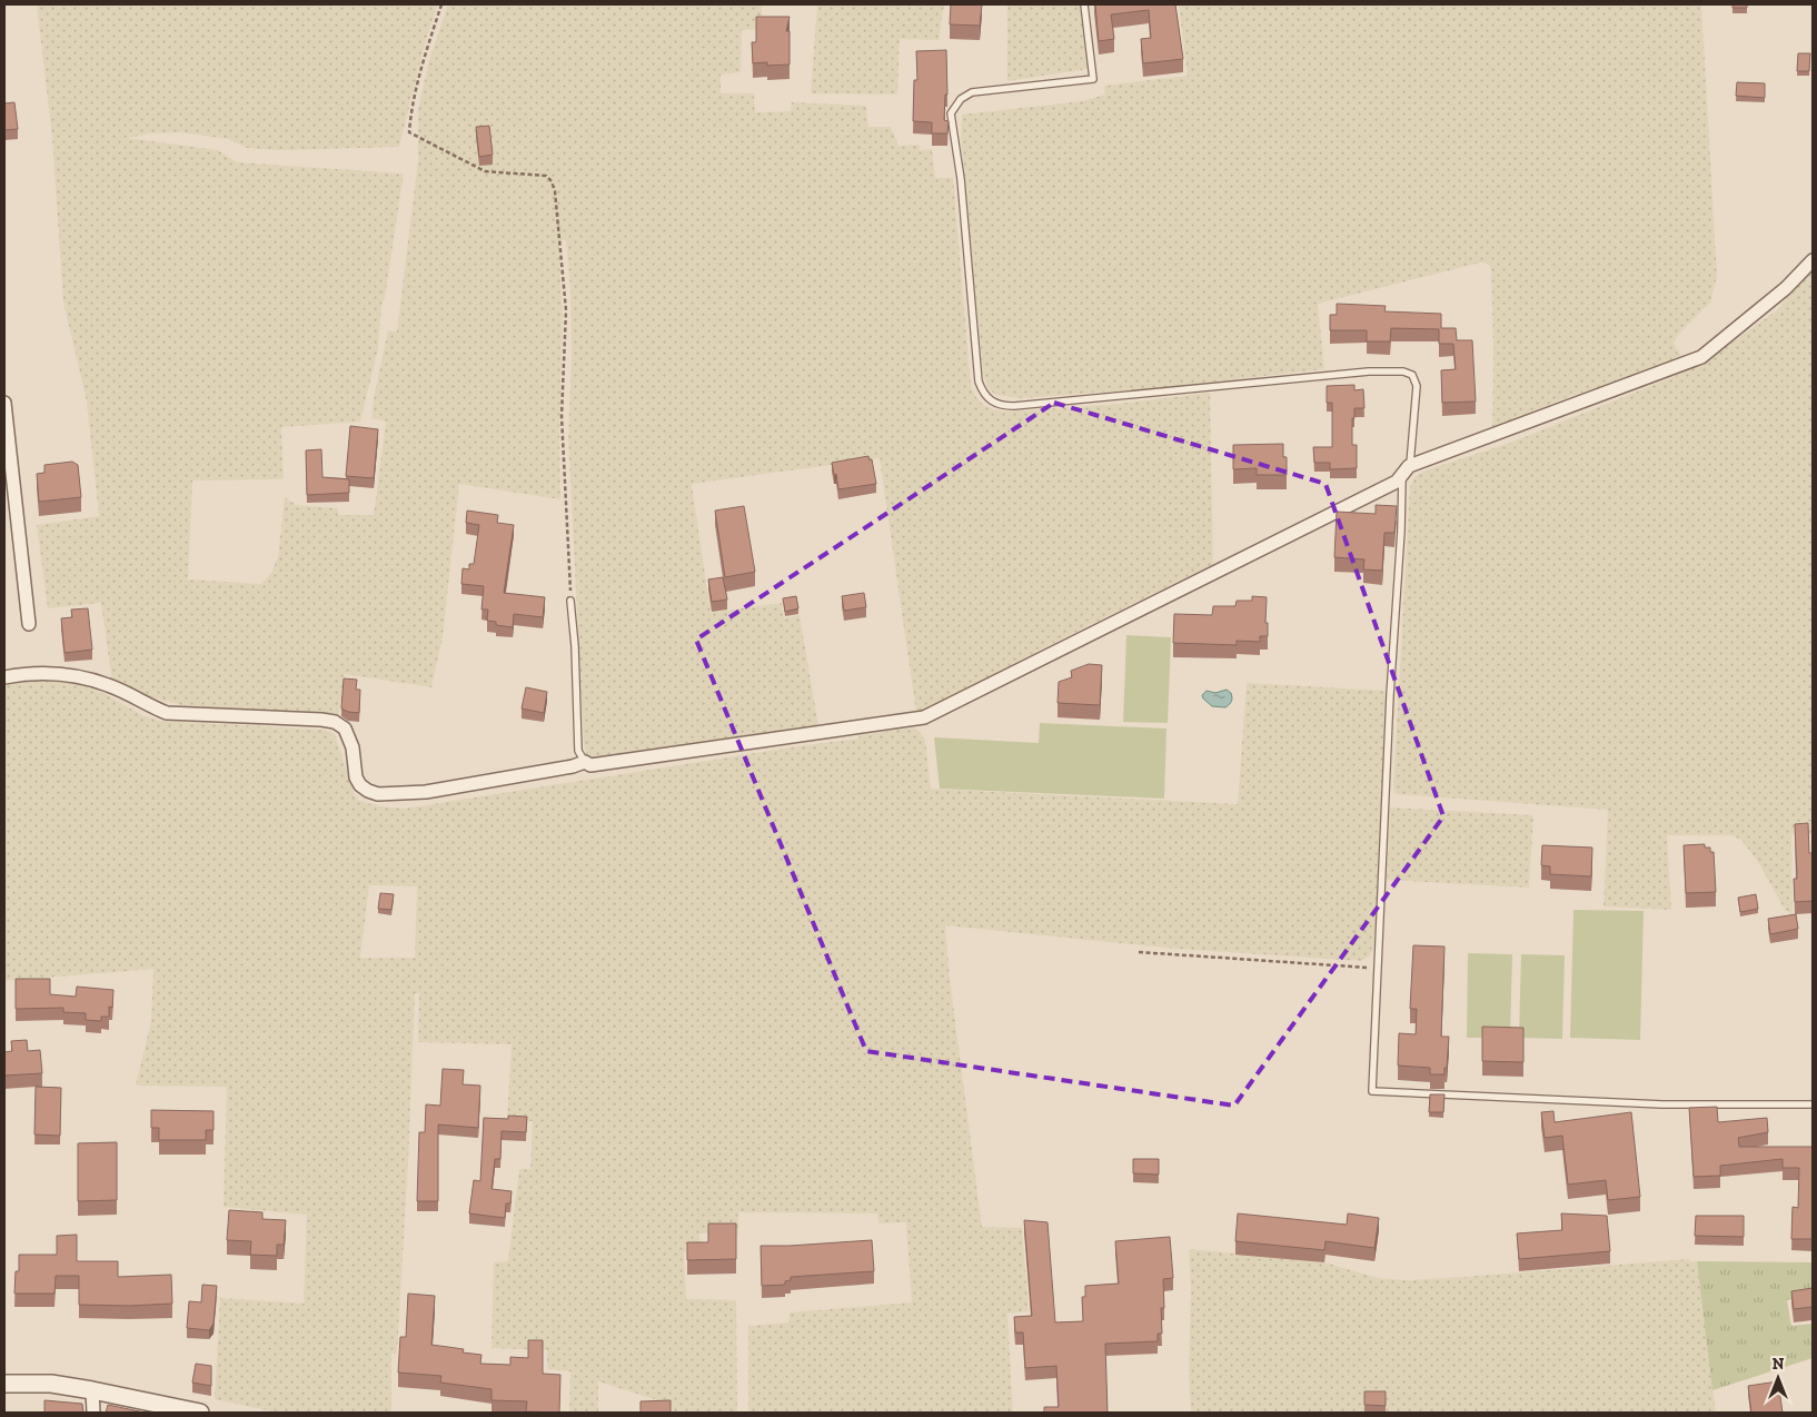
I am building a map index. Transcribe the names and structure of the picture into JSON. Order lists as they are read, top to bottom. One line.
{"north":"top"}
